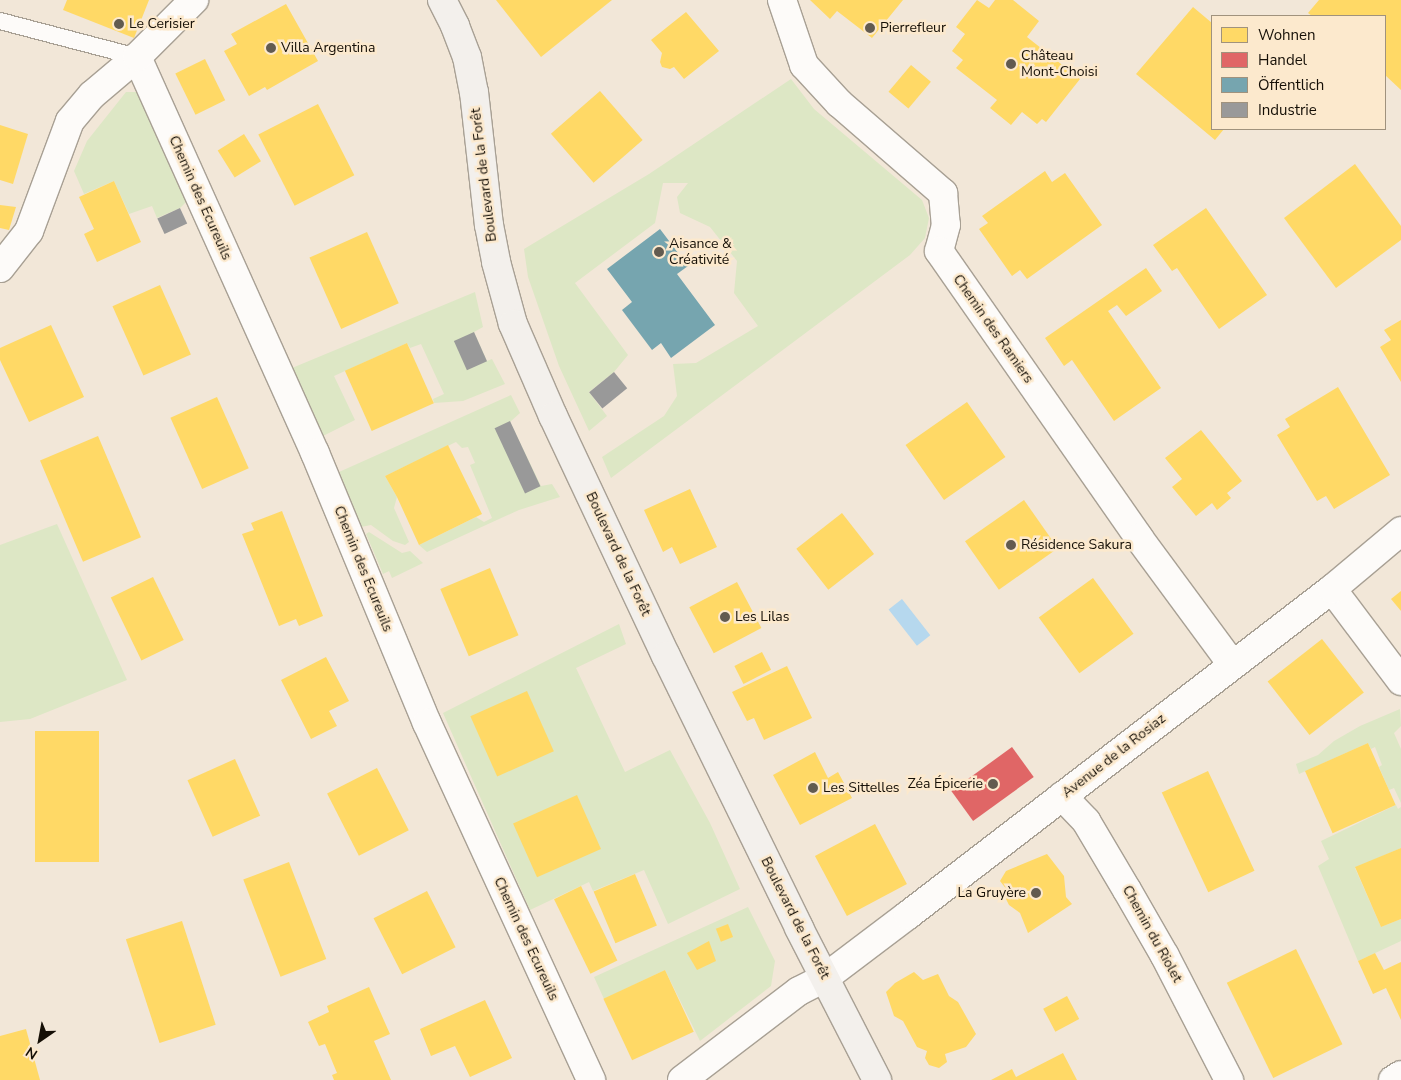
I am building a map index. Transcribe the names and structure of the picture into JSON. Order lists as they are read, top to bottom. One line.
{"streets":{"street":["Boulevard de la Forêt","Chemin des Ecureuils","Chemin des Ramiers","Avenue de la Rosiaz","Chemin du Riolet"]},"crossings":[["Boulevard de la Forêt","Avenue de la Rosiaz"],["Chemin des Ramiers","Avenue de la Rosiaz"],["Avenue de la Rosiaz","Chemin du Riolet"]],"places":["Le Cerisier","Pierrefleur","Villa Argentina","Château Mont-Choisi","Aisance & Créativité","Résidence Sakura","Les Lilas","Zéa Épicerie","Les Sittelles","La Gruyère"],"legend":["Wohnen","Handel","Öffentlich","Industrie"],"north":"bottom left"}
